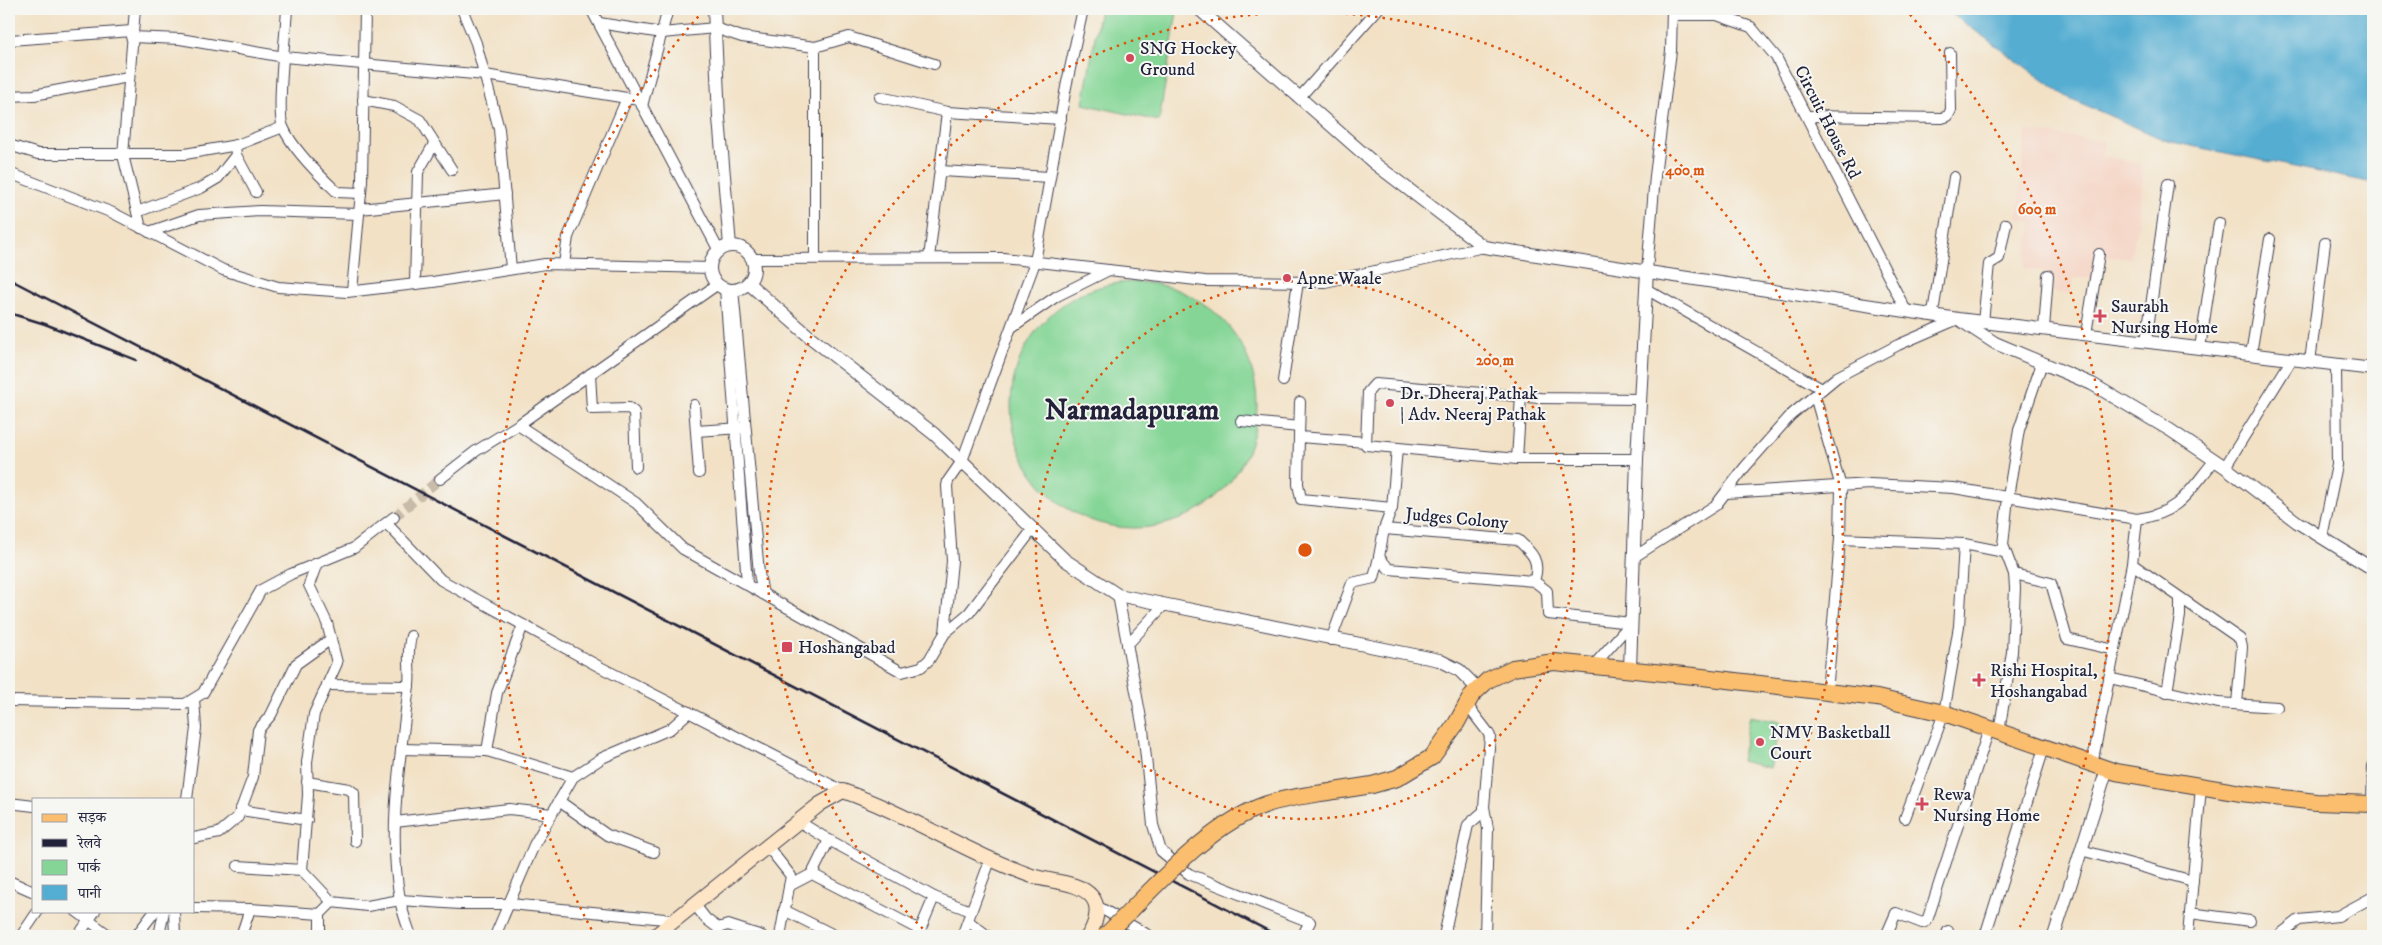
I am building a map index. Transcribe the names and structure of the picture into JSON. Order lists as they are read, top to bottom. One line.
{"streets":{"street":["Circuit House Rd","Judges Colony"]},"districts":["Narmadapuram"],"places":{"other":["SNG Hockey Ground","Apne Waale","Dr. Dheeraj Pathak | Adv. Neeraj Pathak","NMV Basketball Court"],"health":["Saurabh Nursing Home","Rishi Hospital, Hoshangabad","Rewa Nursing Home"],"transit":["Hoshangabad"]},"legend":["सड़क","रेलवे","पार्क","पानी"],"rings":["400 m","600 m","200 m"]}
